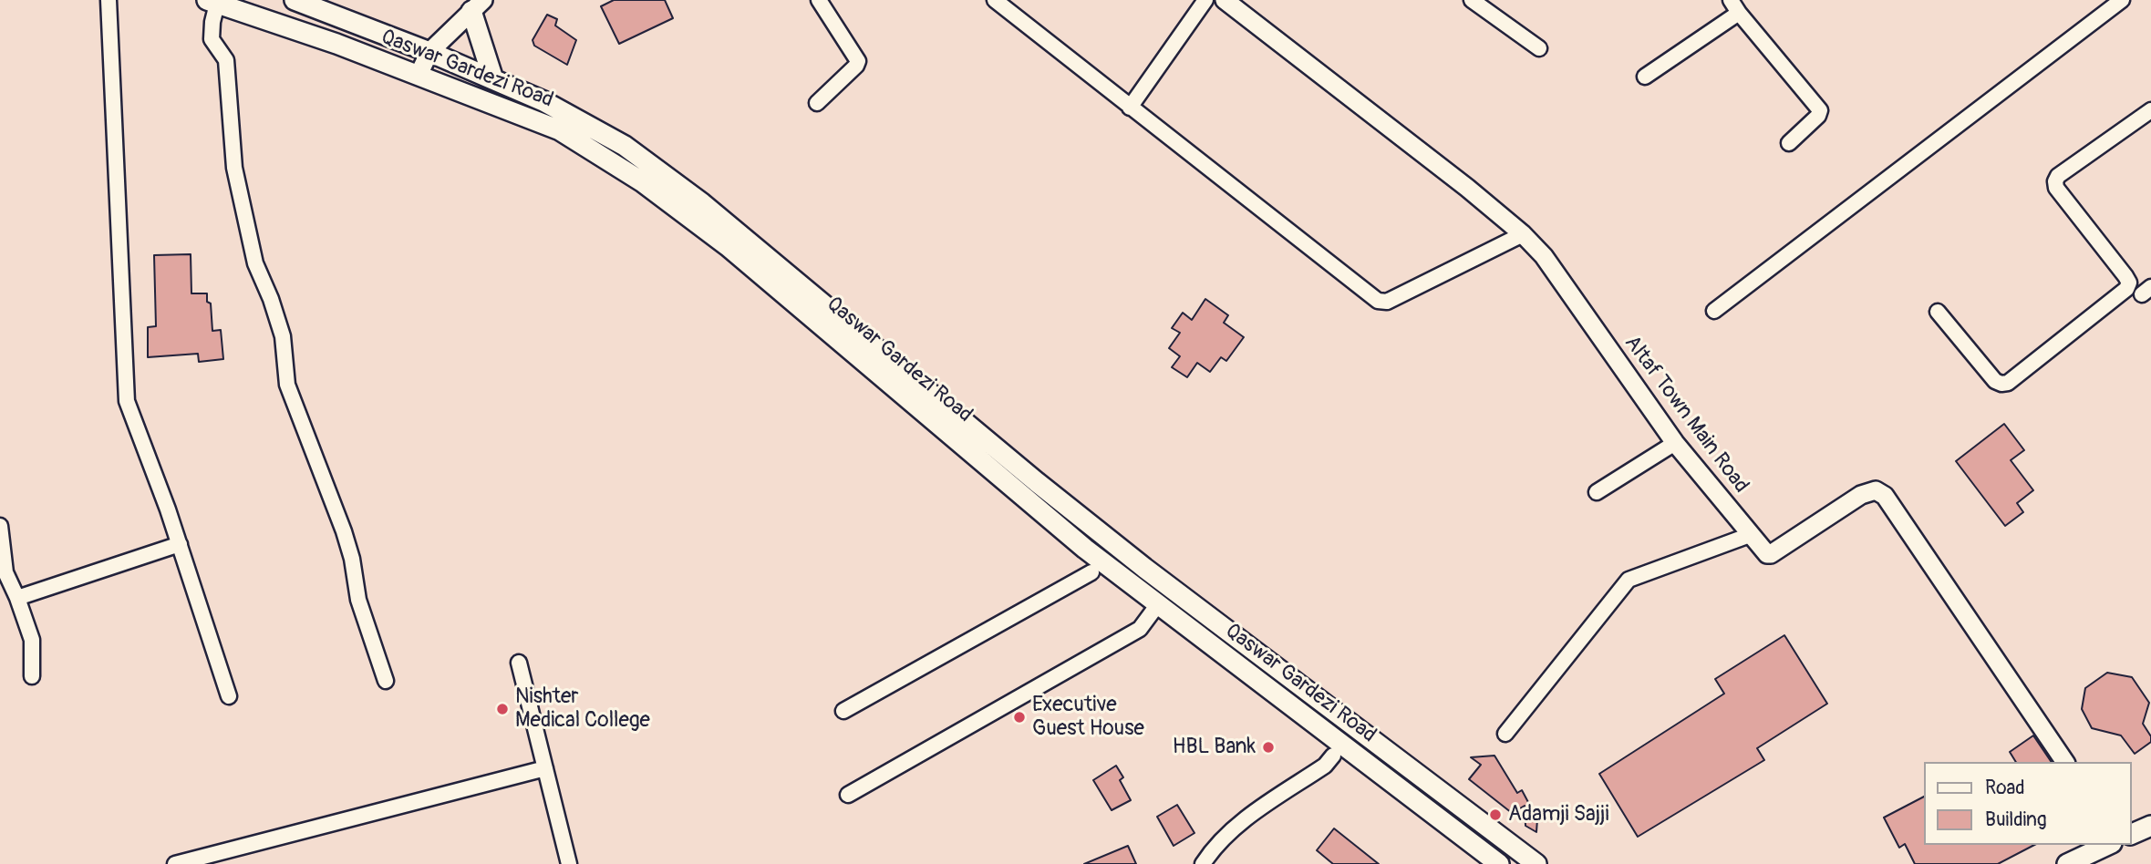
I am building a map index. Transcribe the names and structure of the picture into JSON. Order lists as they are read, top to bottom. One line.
{"streets":{"main road":["Qaswar Gardezi Road"],"street":["Altaf Town Main Road"]},"places":["Nishter Medical College","Executive Guest House","HBL Bank","Adamji Sajji"],"legend":["Road","Building"]}
